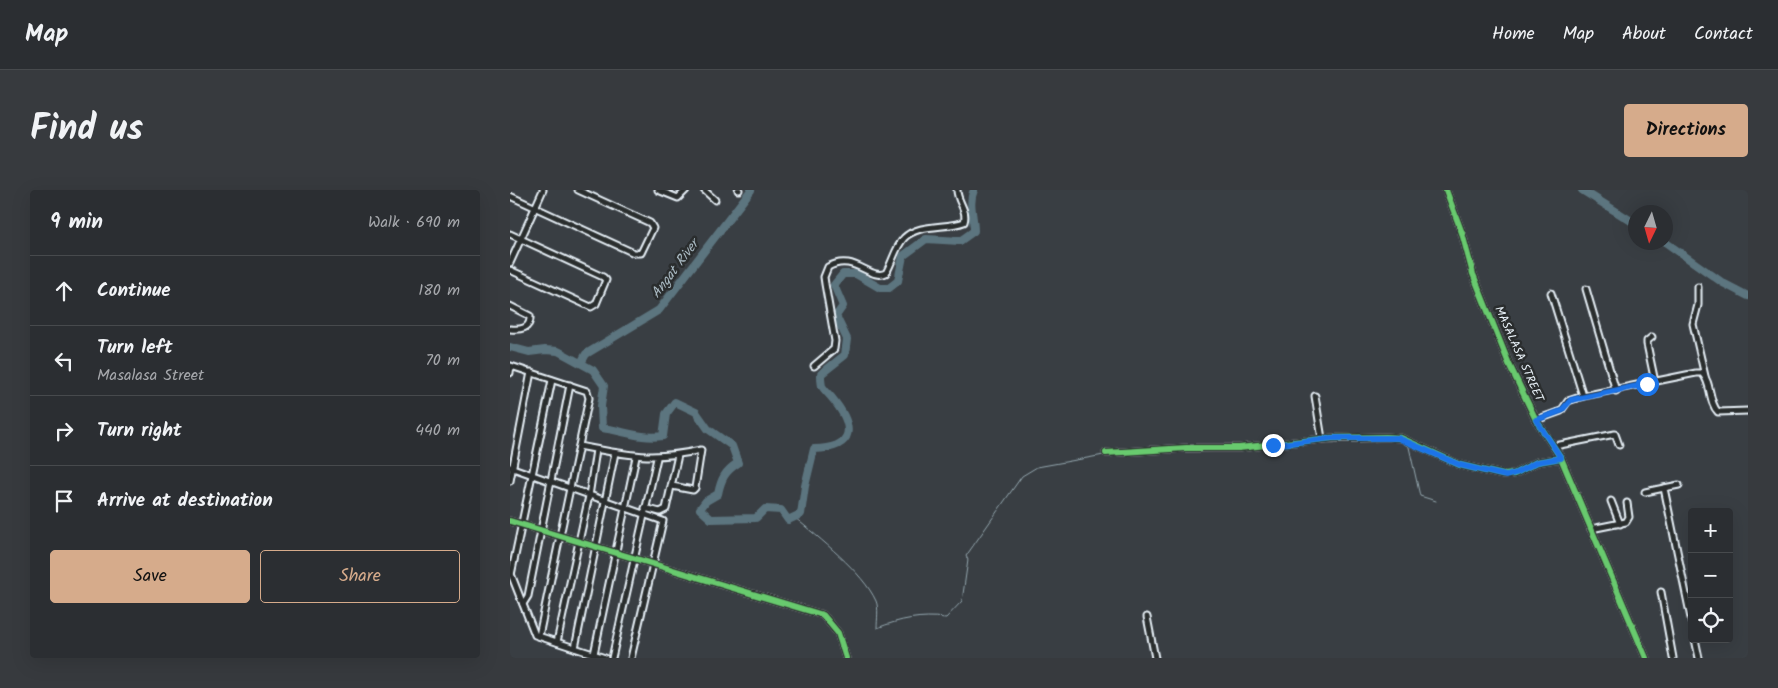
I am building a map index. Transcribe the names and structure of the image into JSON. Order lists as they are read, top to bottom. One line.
{"streets":{"street":["MASALASA STREET"]},"water":["Angat River"],"north":"bottom","page":{"header":"Map","nav":["Home","Map","About","Contact"],"title":"Find us","buttons":["Directions",["Save","Share"]],"heading":["9 min","Walk · 690 m"],"list":[["Continue","180 m"],["Turn left","Masalasa Street","70 m"],["Turn right","440 m"],"Arrive at destination"],"map_buttons":["+","−"]}}
